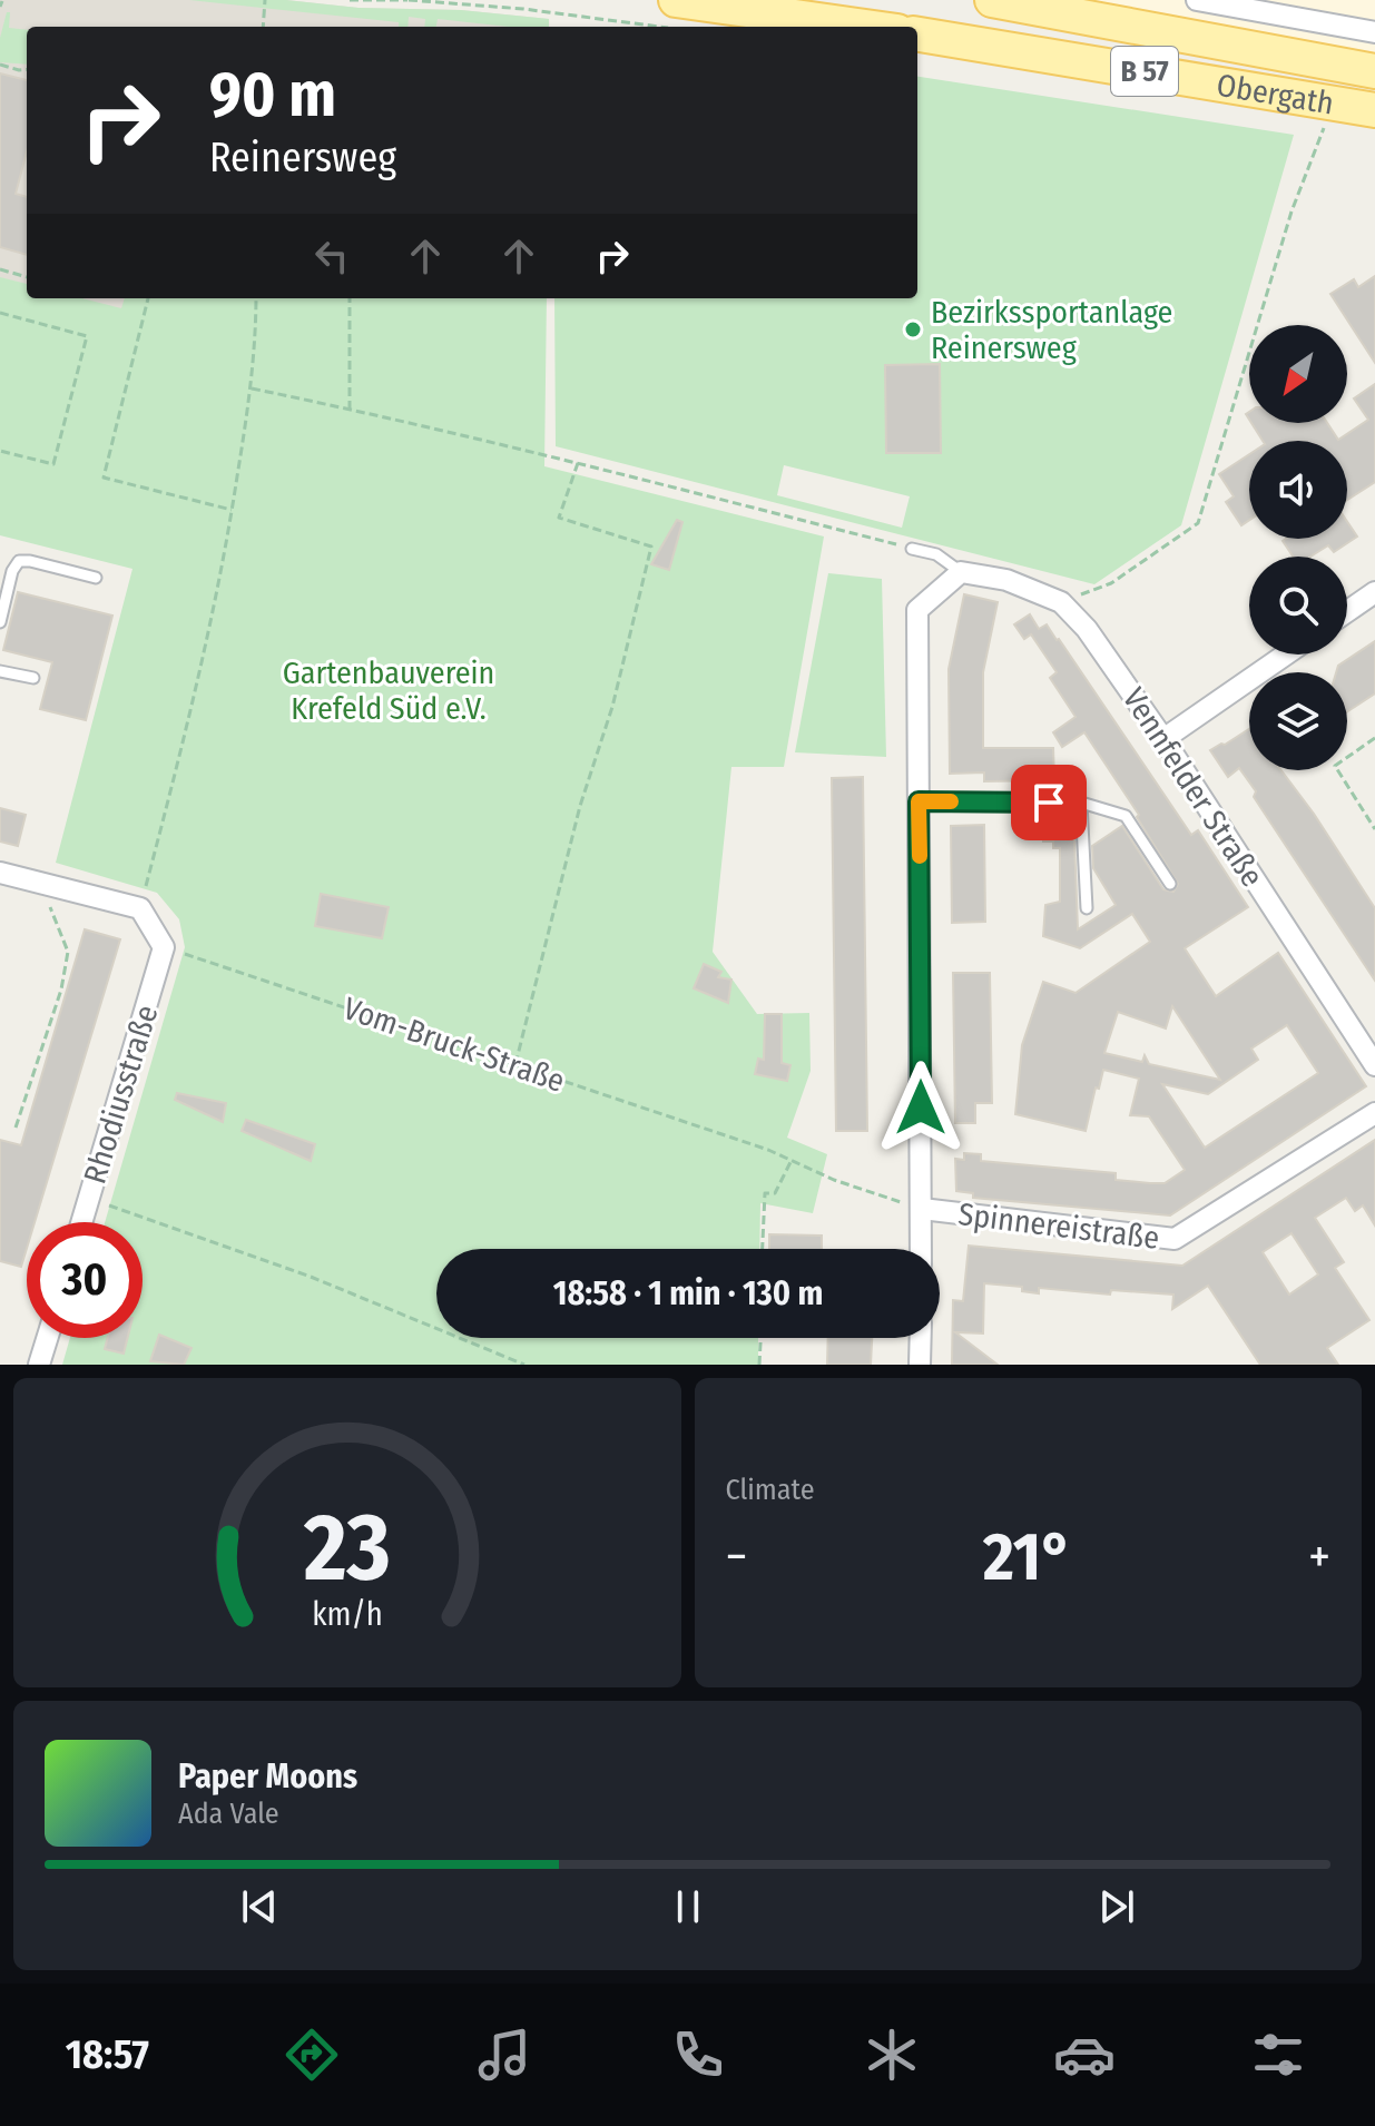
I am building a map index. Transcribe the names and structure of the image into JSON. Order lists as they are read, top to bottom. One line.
{"streets":{"main road":["B 57","Obergath"],"street":["Vennfelder Straße","Rhodiusstraße","Spinnereistraße"],"path":["Vom-Bruck-Straße"]},"crossings":[["Vom-Bruck-Straße","Rhodiusstraße"],["Vom-Bruck-Straße","Spinnereistraße"]],"parks":["Gartenbauverein Krefeld Süd e.V."],"places":["Bezirkssportanlage Reinersweg"],"north":"bottom left","page":{"turn":["90 m","Reinersweg"],"limit":"30","trip":"18:58 · 1 min · 130 m","tile":"Climate","heat":["−","21°","+"],"song":["Paper Moons","Ada Vale"],"tabs":"18:57","gauge":["23","km/h"]}}
